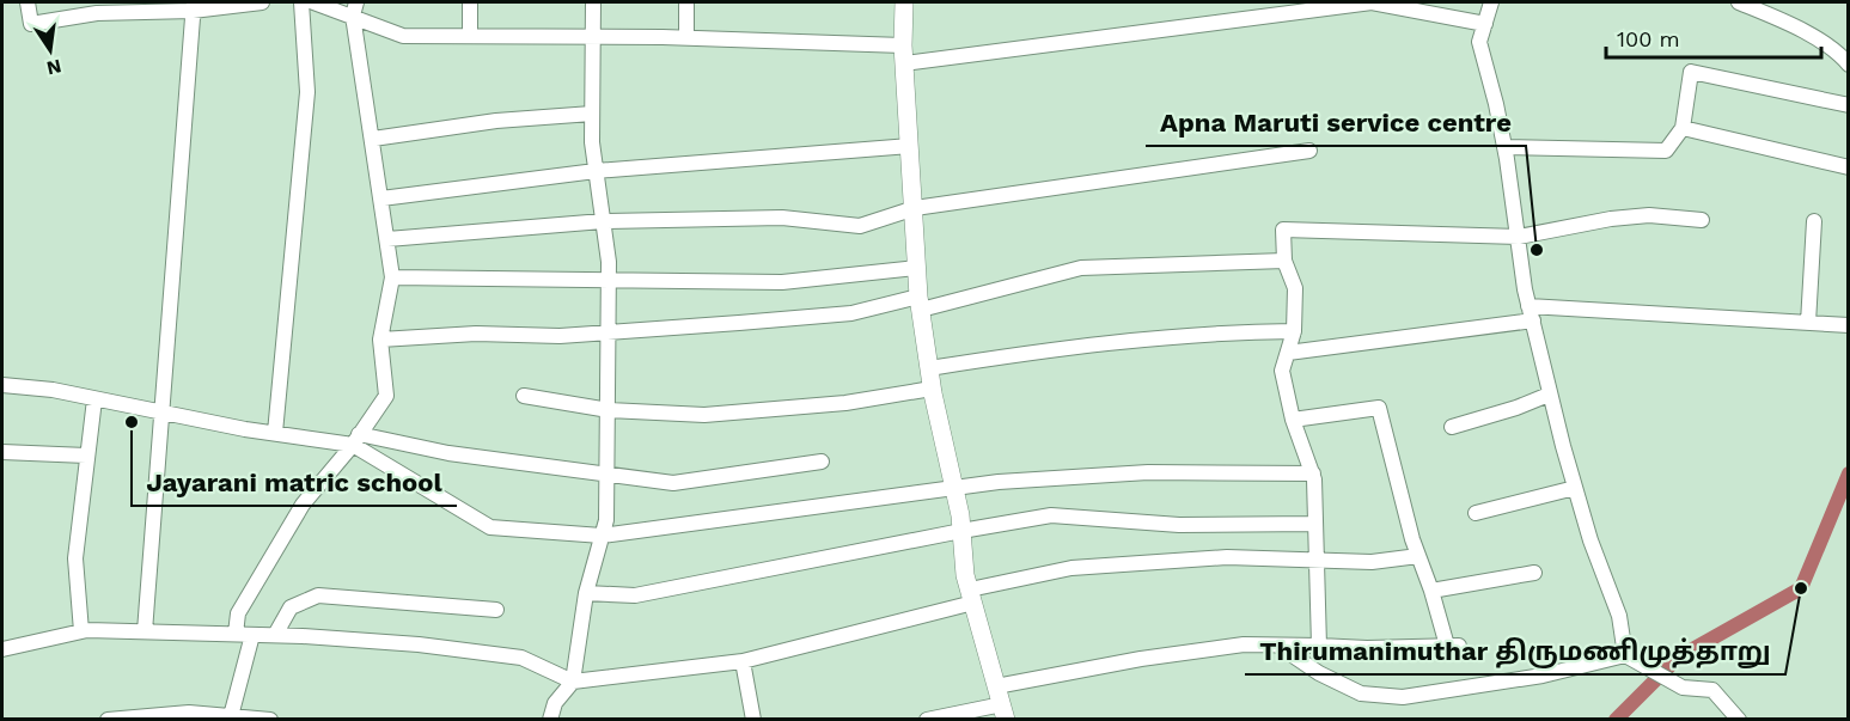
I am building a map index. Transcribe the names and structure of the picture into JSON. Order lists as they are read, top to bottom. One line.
{"places":["Apna Maruti service centre","Jayarani matric school","Thirumanimuthar திருமணிமுத்தாறு"],"scale_bar":"100 m","north":"bottom"}
